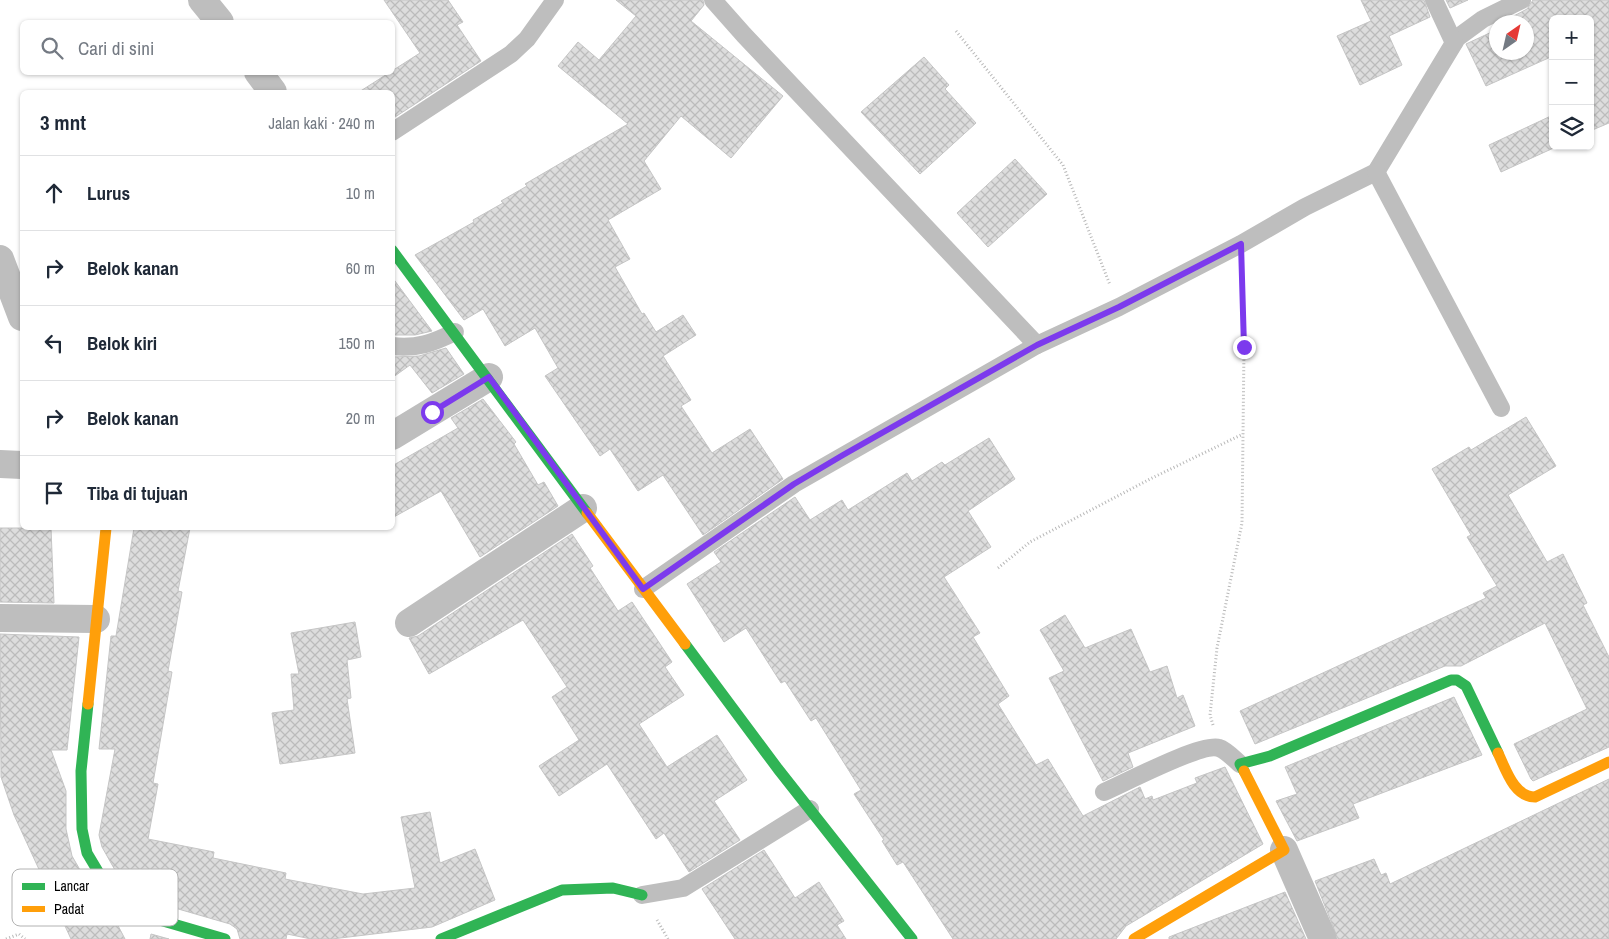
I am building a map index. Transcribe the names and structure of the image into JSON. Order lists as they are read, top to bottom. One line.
{"legend":["Lancar","Padat"],"north":"top right","page":{"map_buttons":["+","−"],"search":"Cari di sini","heading":["3 mnt","Jalan kaki · 240 m"],"list":[["Lurus","10 m"],["Belok kanan","60 m"],["Belok kiri","150 m"],["Belok kanan","20 m"],"Tiba di tujuan"]}}
